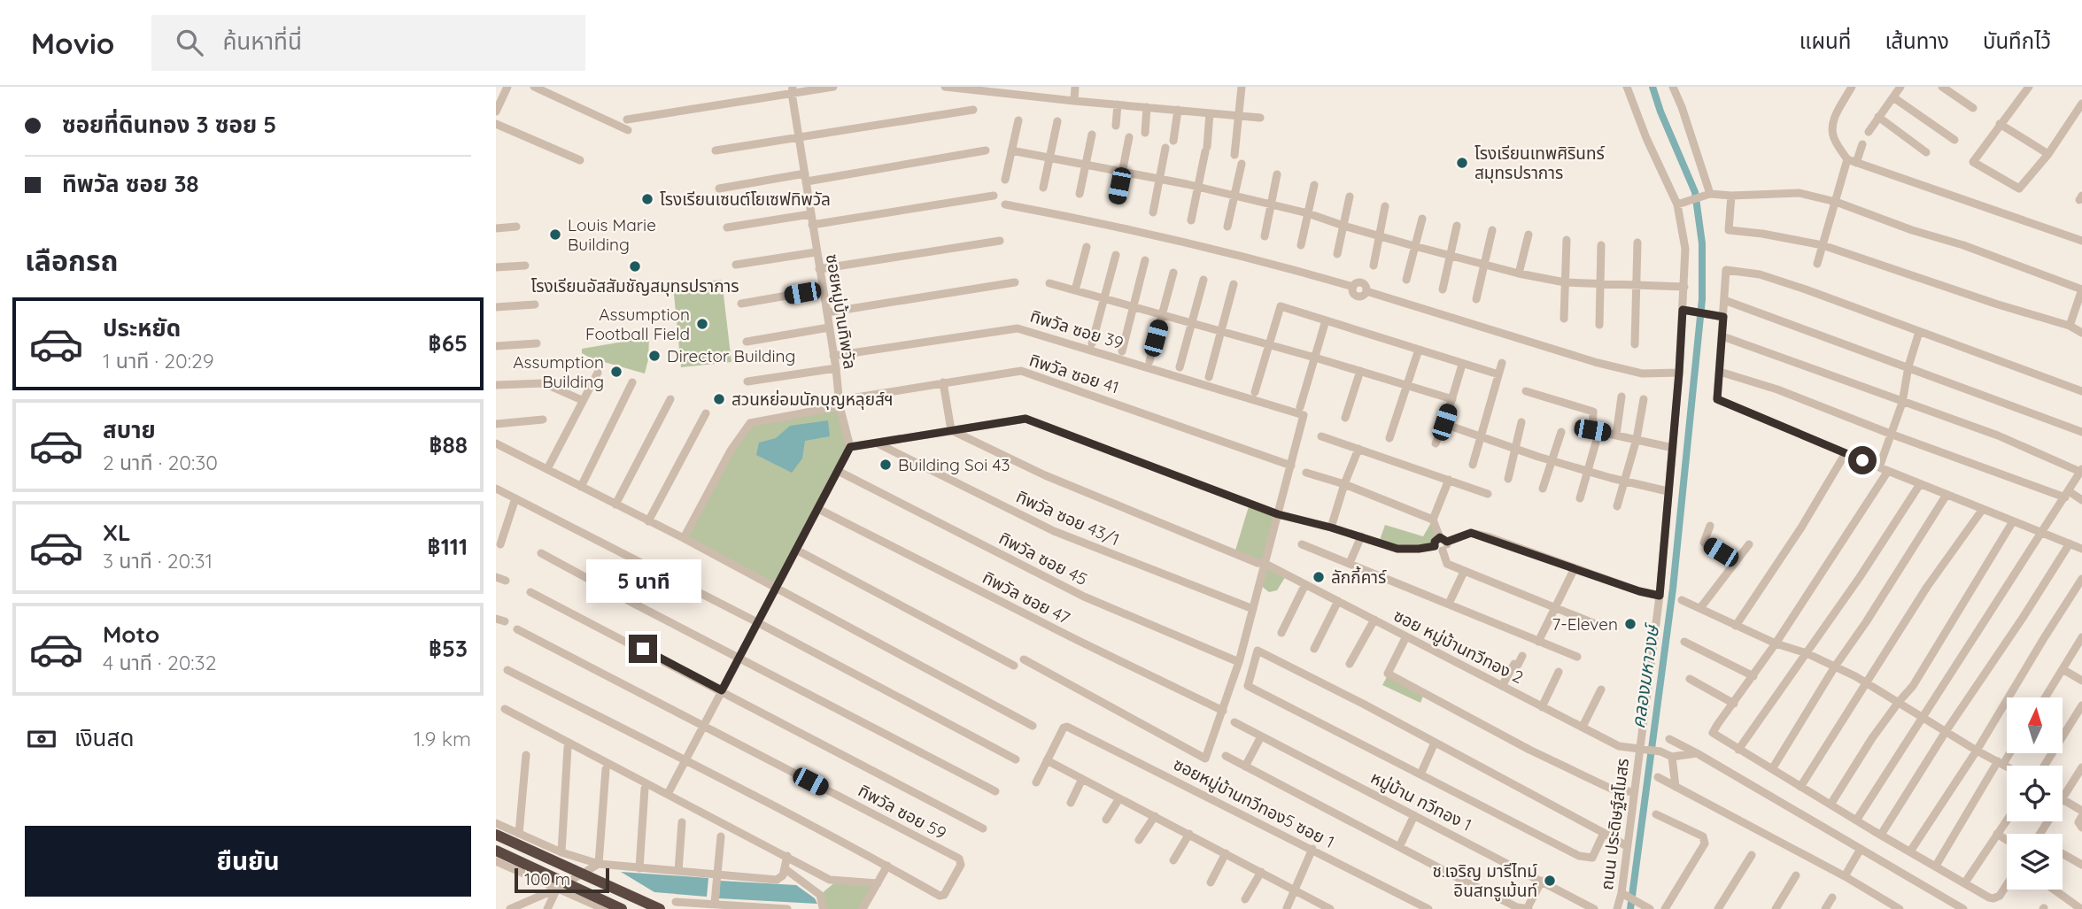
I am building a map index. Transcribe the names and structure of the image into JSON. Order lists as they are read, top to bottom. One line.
{"streets":{"street":["ซอยหมู่บ้านทิพวัล","ทิพวัล ซอย 39","ทิพวัล ซอย 41","ทิพวัล ซอย 43/1","ทิพวัล ซอย 45","ทิพวัล ซอย 47","ซอย หมู่บ้านทวีทอง 2","หมู่บ้าน ทวีทอง 1","ซอยหมู่บ้านทวีทอง5 ซอย 1","ทิพวัล ซอย 59","ถนน ประดิษฐ์สโมสร"]},"crossings":[["ซอยหมู่บ้านทิพวัล","ทิพวัล ซอย 39"],["ซอยหมู่บ้านทิพวัล","ทิพวัล ซอย 41"],["ทิพวัล ซอย 39","ทิพวัล ซอย 41"],["ซอย หมู่บ้านทวีทอง 2","ถนน ประดิษฐ์สโมสร"]],"water":["คลองมหาวงษ์"],"places":["โรงเรียนเทพศิรินทร์ สมุทรปราการ","โรงเรียนเซนต์โยเซฟทิพวัล","Louis Marie Building","โรงเรียนอัสสัมชัญสมุทรปราการ","Assumption Football Field","Director Building","Assumption Building","สวนหย่อมนักบุญหลุยส์ฯ","Building Soi 43","ลักกี้คาร์","7-Eleven","ช.เจริญ มารีไทม์ อินสทรูเม้นท์"],"scale_bar":"100 m","north":"top","page":{"header":"Movio","search":"ค้นหาที่นี่","nav":["แผนที่","เส้นทาง","บันทึกไว้"],"banner":["ซอยที่ดินทอง 3 ซอย 5","ทิพวัล ซอย 38"],"heading":"เลือกรถ","list":[{"name":"ประหยัด","note":"1 นาที · 20:29","value":"฿65"},{"name":"สบาย","note":"2 นาที · 20:30","value":"฿88"},{"name":"XL","note":"3 นาที · 20:31","value":"฿111"},{"name":"Moto","note":"4 นาที · 20:32","value":"฿53"}],"bubble":"5 นาที","pay":["เงินสด","1.9 km"],"buttons":"ยืนยัน","scale":"100 m"}}
